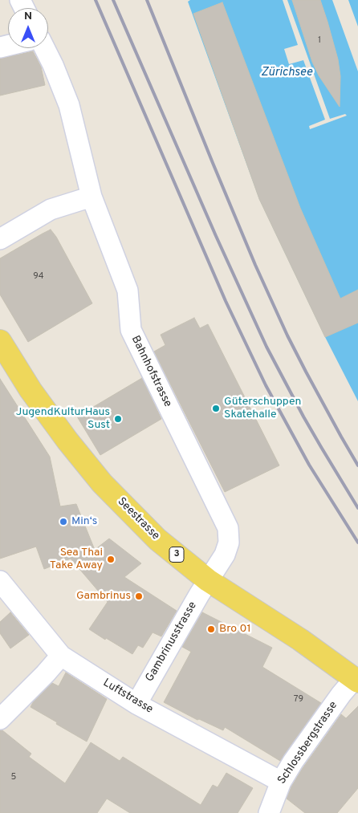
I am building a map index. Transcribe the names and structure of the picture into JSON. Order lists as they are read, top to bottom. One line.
{"streets":{"main road":["Seestrasse","3"],"street":["Bahnhofstrasse","Gambrinusstrasse","Luftstrasse","Schlossbergstrasse"]},"crossings":[["Bahnhofstrasse","Seestrasse"],["Bahnhofstrasse","Gambrinusstrasse"],["Seestrasse","Gambrinusstrasse"],["Seestrasse","Schlossbergstrasse"],["Gambrinusstrasse","Luftstrasse"],["Luftstrasse","Schlossbergstrasse"]],"water":["Zürichsee"],"places":["Güterschuppen Skatehalle","JugendKulturHaus Sust","Min‘s","Sea Thai Take Away","Gambrinus","Bro 01"],"house_numbers":["1","94","79","5"],"north":"top"}
